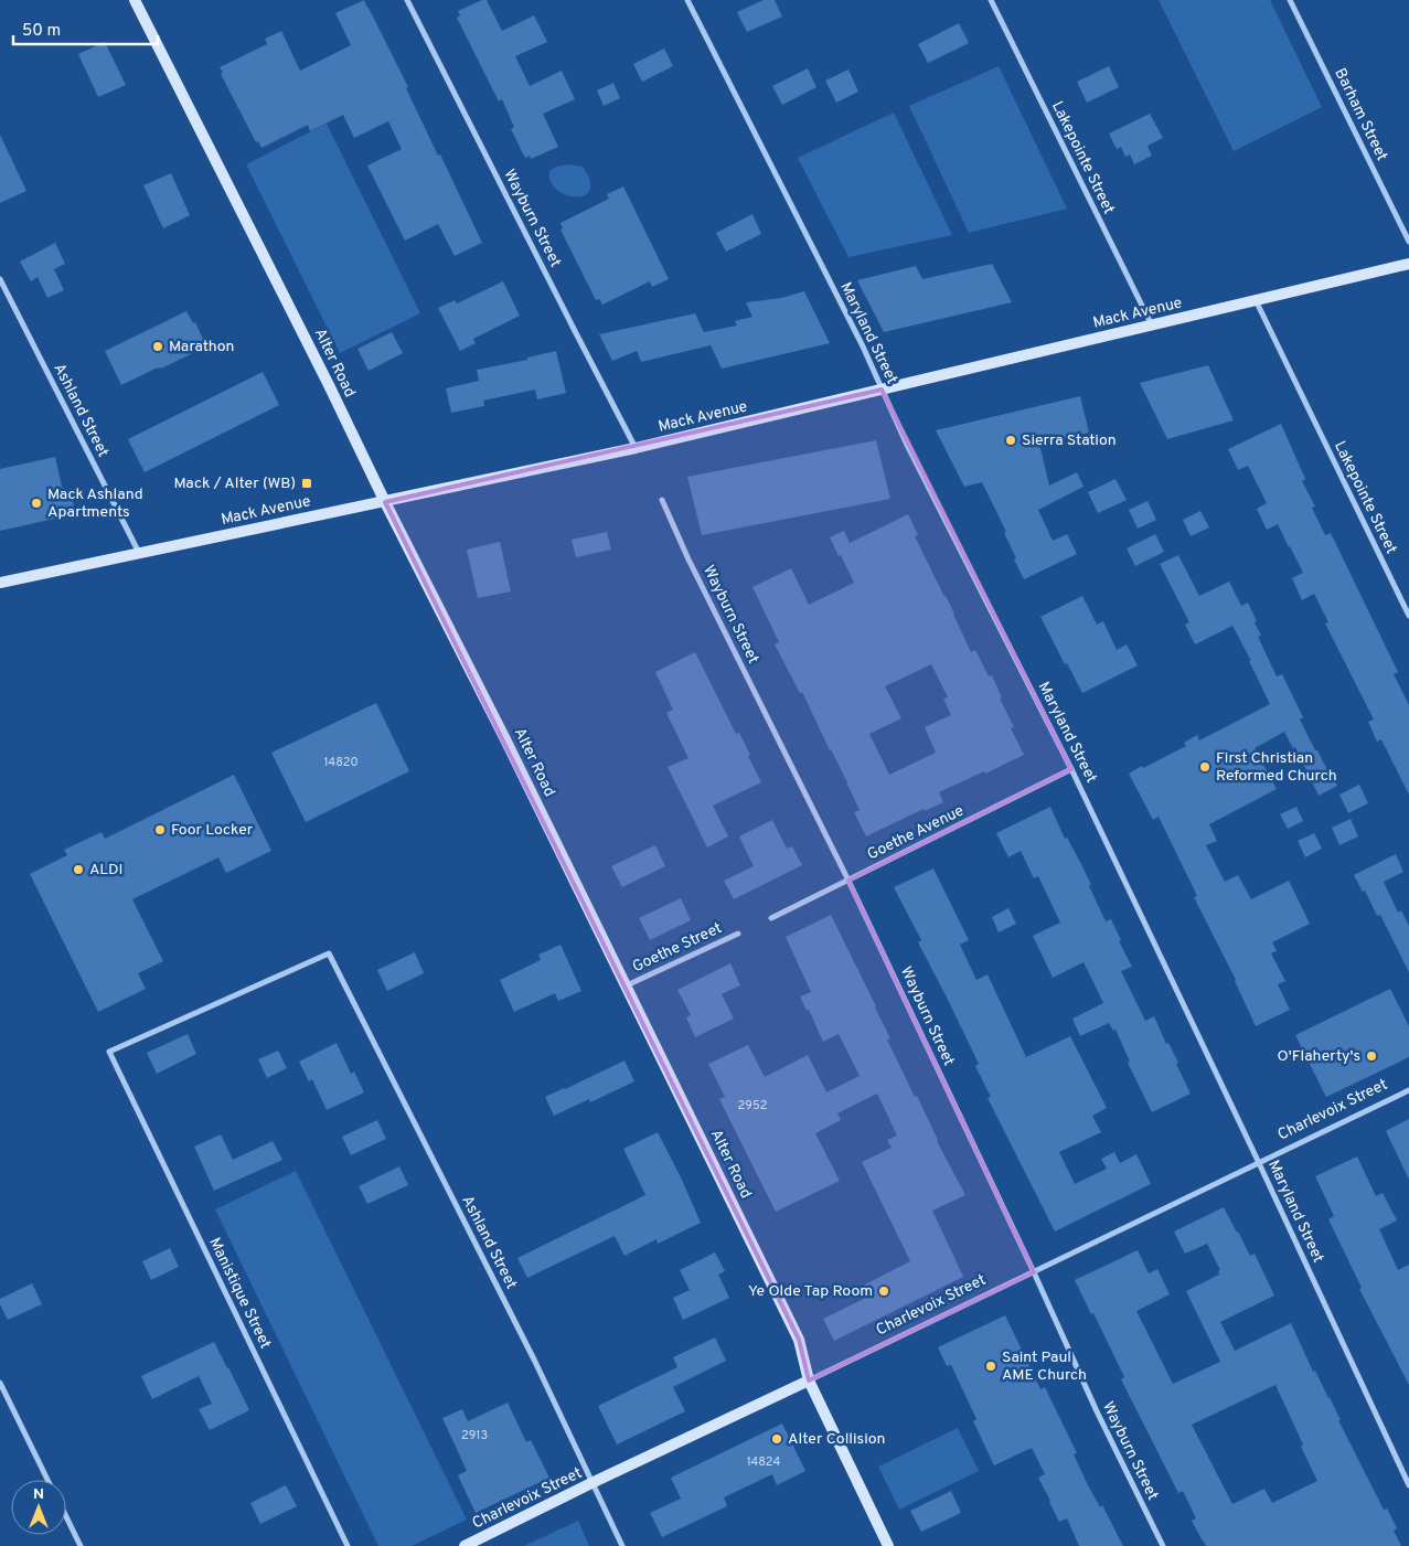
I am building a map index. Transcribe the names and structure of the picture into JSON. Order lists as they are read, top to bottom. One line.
{"streets":{"street":["Barham Street","Lakepointe Street","Wayburn Street","Mack Avenue","Maryland Street","Alter Road","Ashland Street","Goethe Avenue","Goethe Street","Charlevoix Street","Manistique Street"]},"crossings":[["Lakepointe Street","Mack Avenue"],["Wayburn Street","Mack Avenue"],["Wayburn Street","Goethe Avenue"],["Wayburn Street","Charlevoix Street"],["Mack Avenue","Maryland Street"],["Mack Avenue","Alter Road"],["Mack Avenue","Ashland Street"],["Maryland Street","Goethe Avenue"],["Maryland Street","Charlevoix Street"],["Alter Road","Goethe Street"],["Alter Road","Charlevoix Street"],["Ashland Street","Charlevoix Street"],["Ashland Street","Manistique Street"]],"places":{"other":["Marathon","Sierra Station","Mack Ashland Apartments","First Christian Reformed Church","Foor Locker","ALDI","O'Flaherty's","Ye Olde Tap Room","Saint Paul AME Church","Alter Collision"],"transit":["Mack / Alter (WB)"]},"house_numbers":["14820","2952","2913","14824"],"scale_bar":"50 m","north":"top"}
